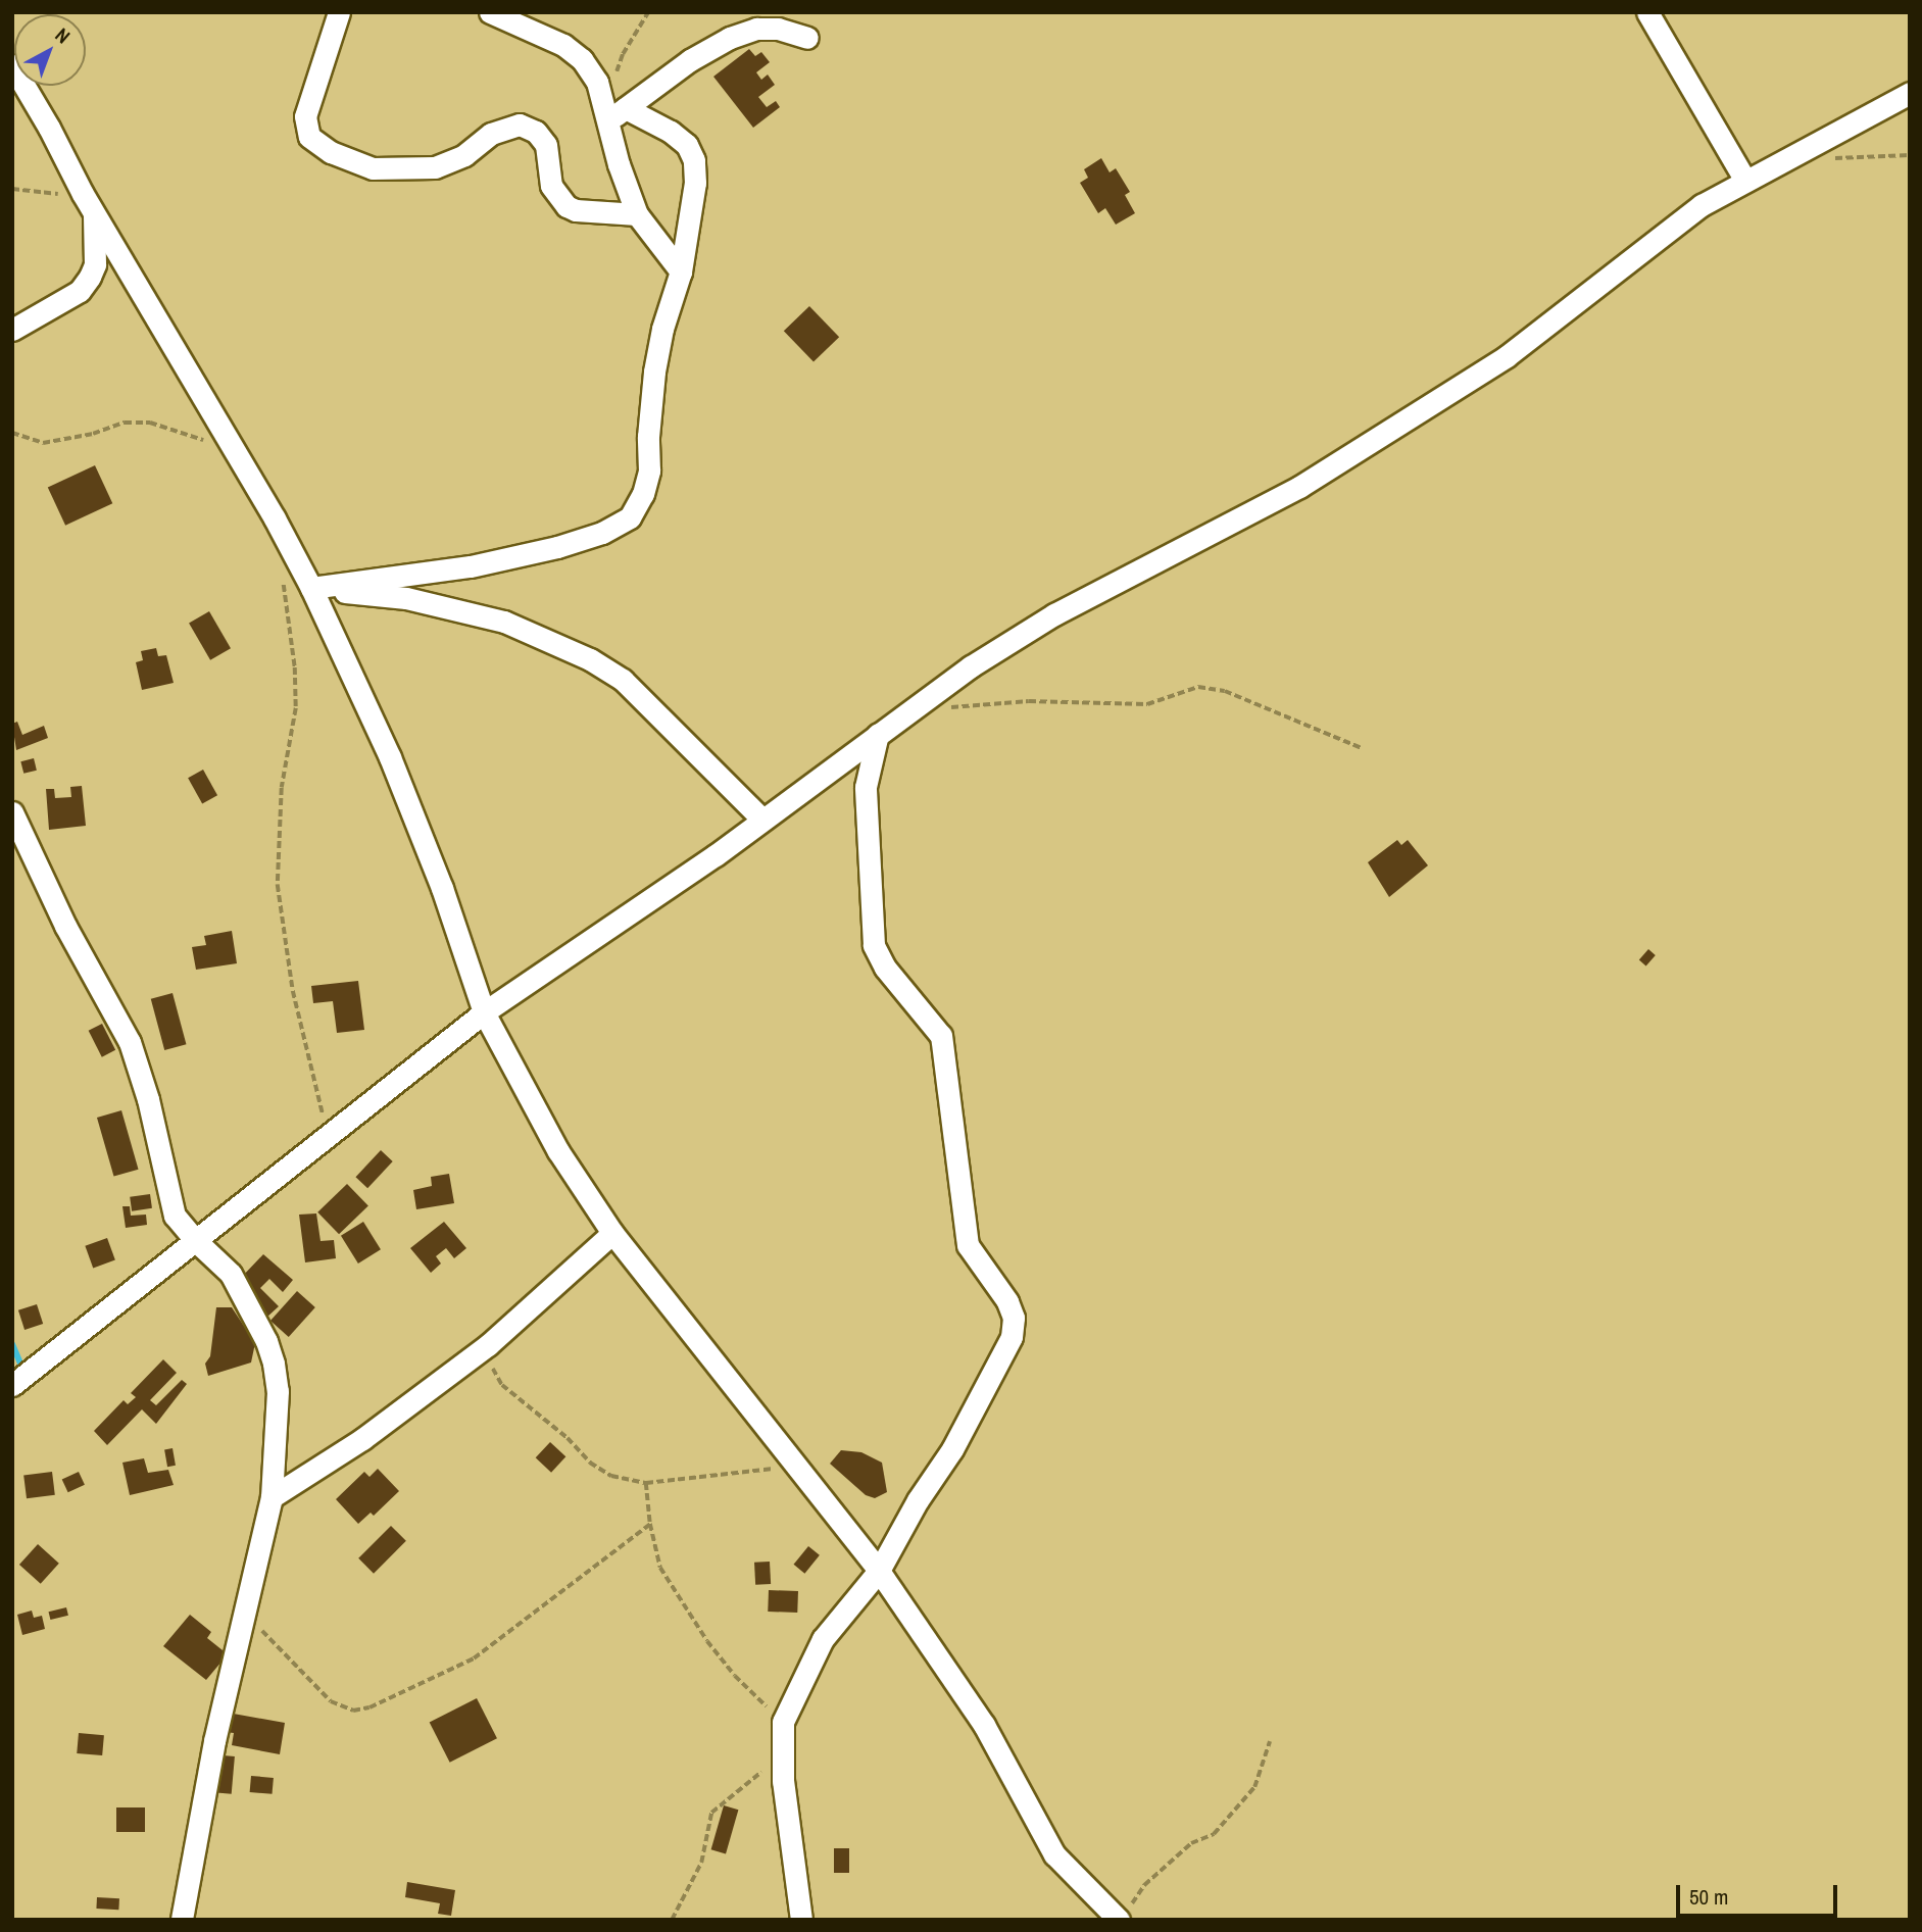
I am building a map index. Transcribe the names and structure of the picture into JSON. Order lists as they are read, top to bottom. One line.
{"scale_bar":"50 m","north":"top right"}
